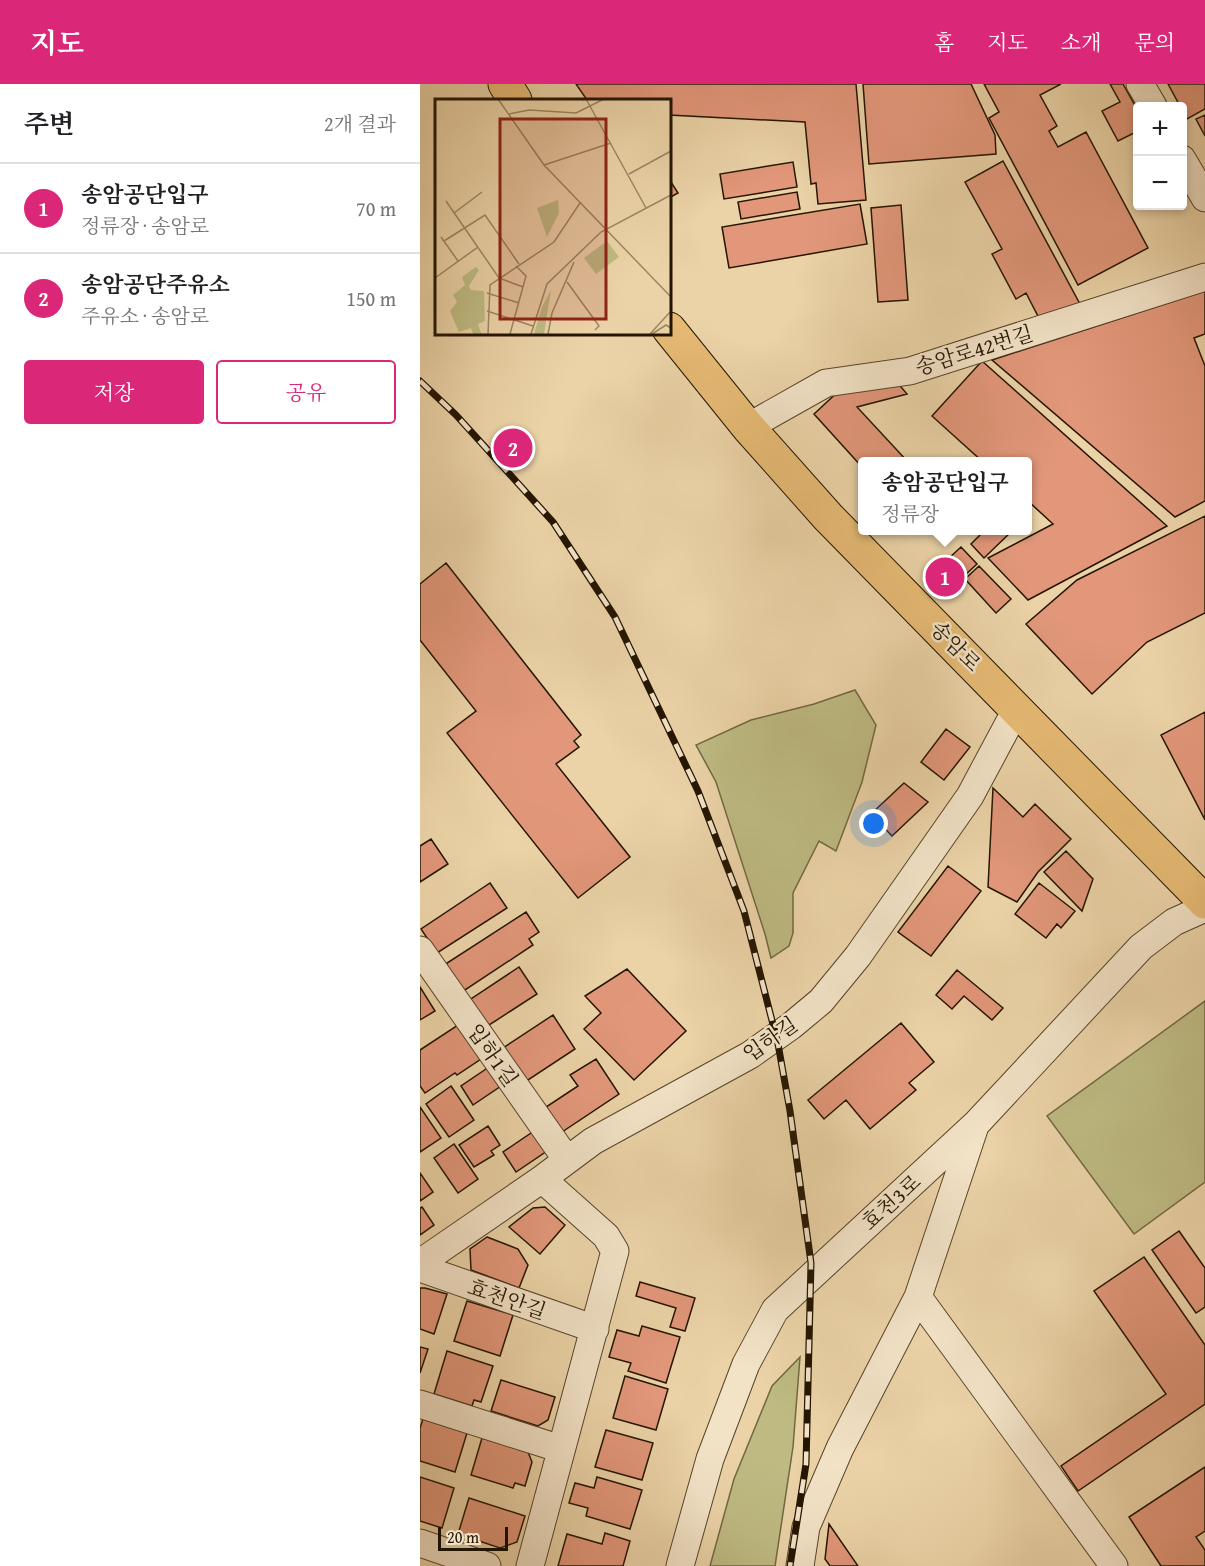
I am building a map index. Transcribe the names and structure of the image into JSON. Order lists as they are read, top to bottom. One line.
{"streets":{"main road":["송암로"],"street":["송암로42번길","입하길","입하1길","효천3로","효천안길"]},"crossings":[["송암로42번길","송암로"],["송암로","입하길"],["입하길","입하1길"]],"scale_bar":"20 m","page":{"header":"지도","nav":["홈","지도","소개","문의"],"heading":["주변","2개 결과"],"map_buttons":["+","−"],"list":[{"mark":"1","name":"송암공단입구","note":"정류장 · 송암로","value":"70 m"},{"mark":"2","name":"송암공단주유소","note":"주유소 · 송암로","value":"150 m"}],"buttons":["저장","공유"],"pins":["2","1"],"popup":["송암공단입구","정류장"],"scale":"20 m"}}
